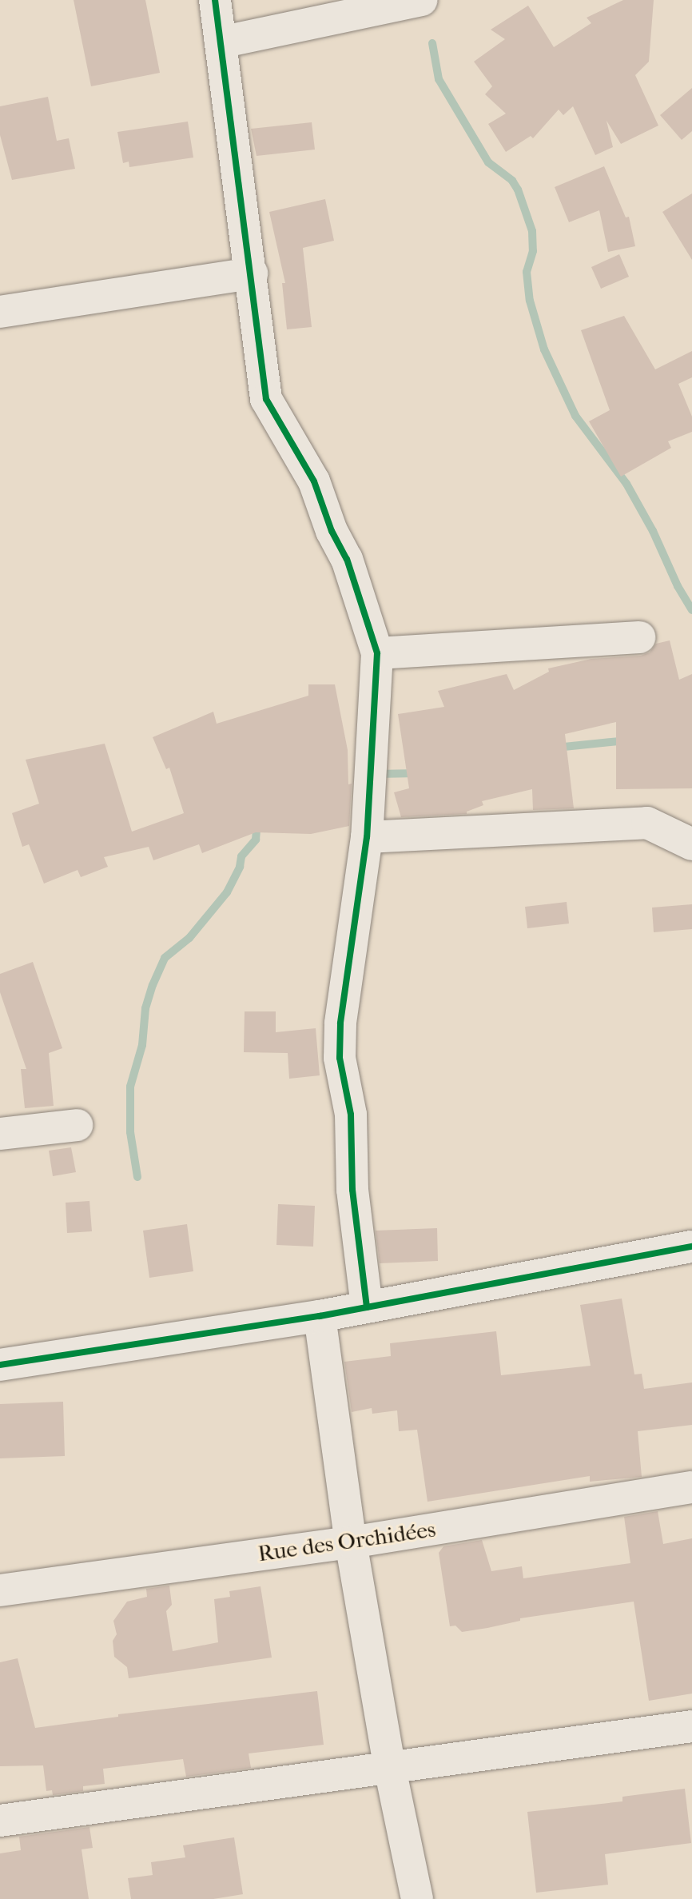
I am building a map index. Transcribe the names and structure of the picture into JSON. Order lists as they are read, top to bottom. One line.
{"streets":{"street":["Rue des Orchidées"]}}
